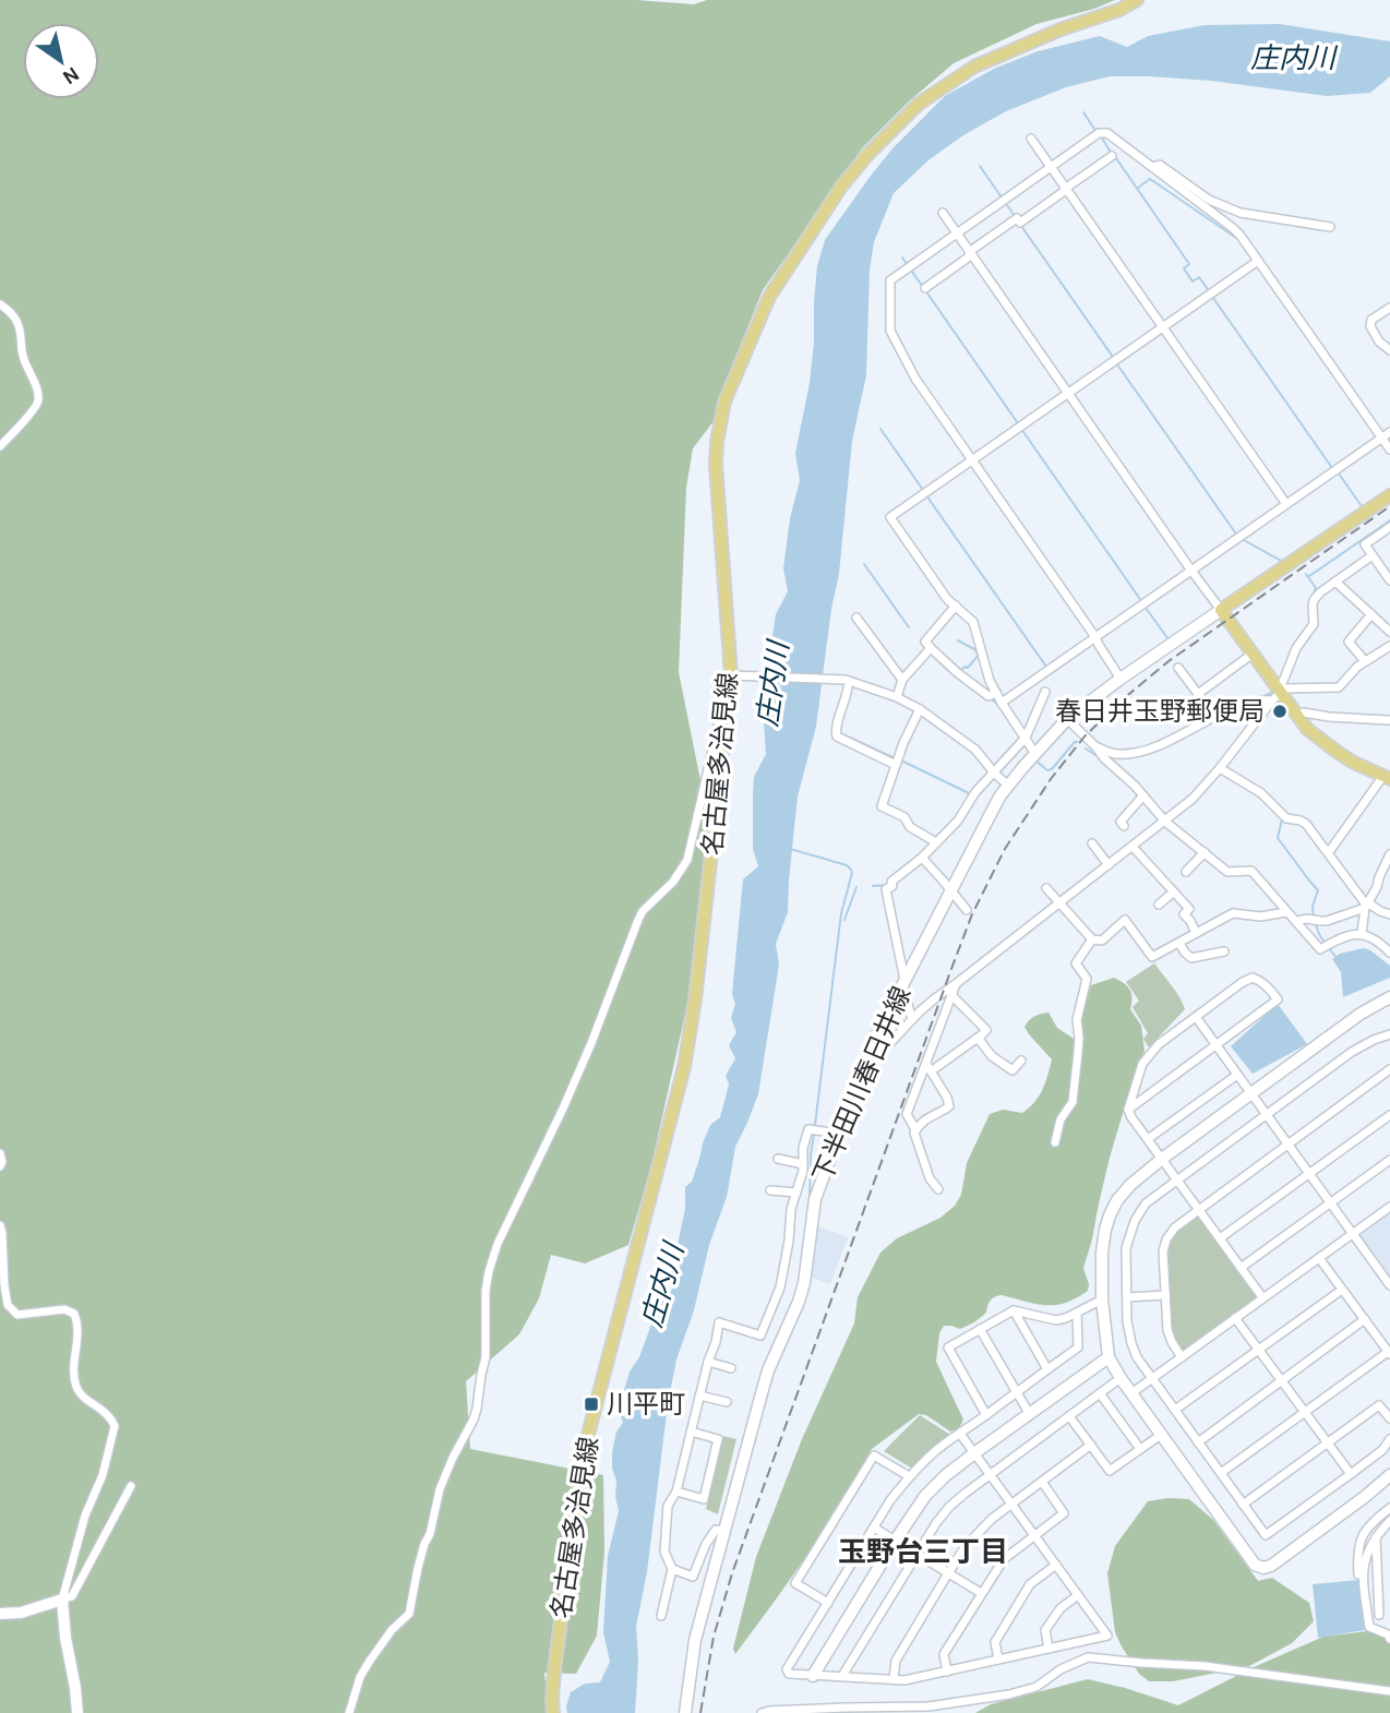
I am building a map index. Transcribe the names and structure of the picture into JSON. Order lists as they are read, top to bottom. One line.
{"streets":{"main road":["名古屋多治見線"],"street":["下半田川春日井線"]},"districts":["玉野台三丁目"],"water":["庄内川"],"places":{"other":["春日井玉野郵便局"],"transit":["川平町"]},"north":"bottom right"}
